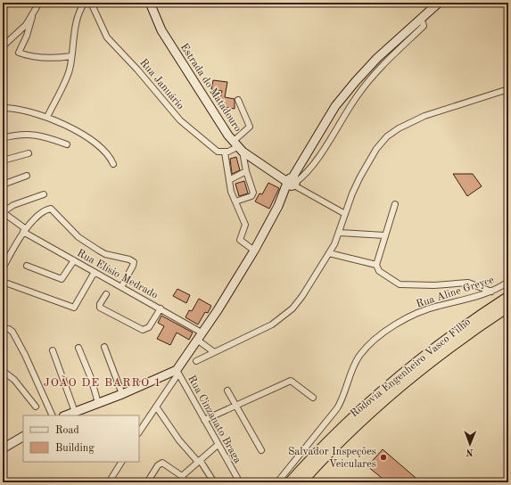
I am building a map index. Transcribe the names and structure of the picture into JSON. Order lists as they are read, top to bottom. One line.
{"streets":{"highway":["Rodovia Engenheiro Vasco Filho"],"main road":["Estrada do Matadouro"],"street":["Rua Januário","Rua Elísio Medrado","Rua Aline Greyce","Rua Cinzanato Braga"]},"districts":["JOÃO DE BARRO 1"],"places":["Salvador Inspeções Veiculares"],"legend":["Road","Building"],"north":"bottom"}
